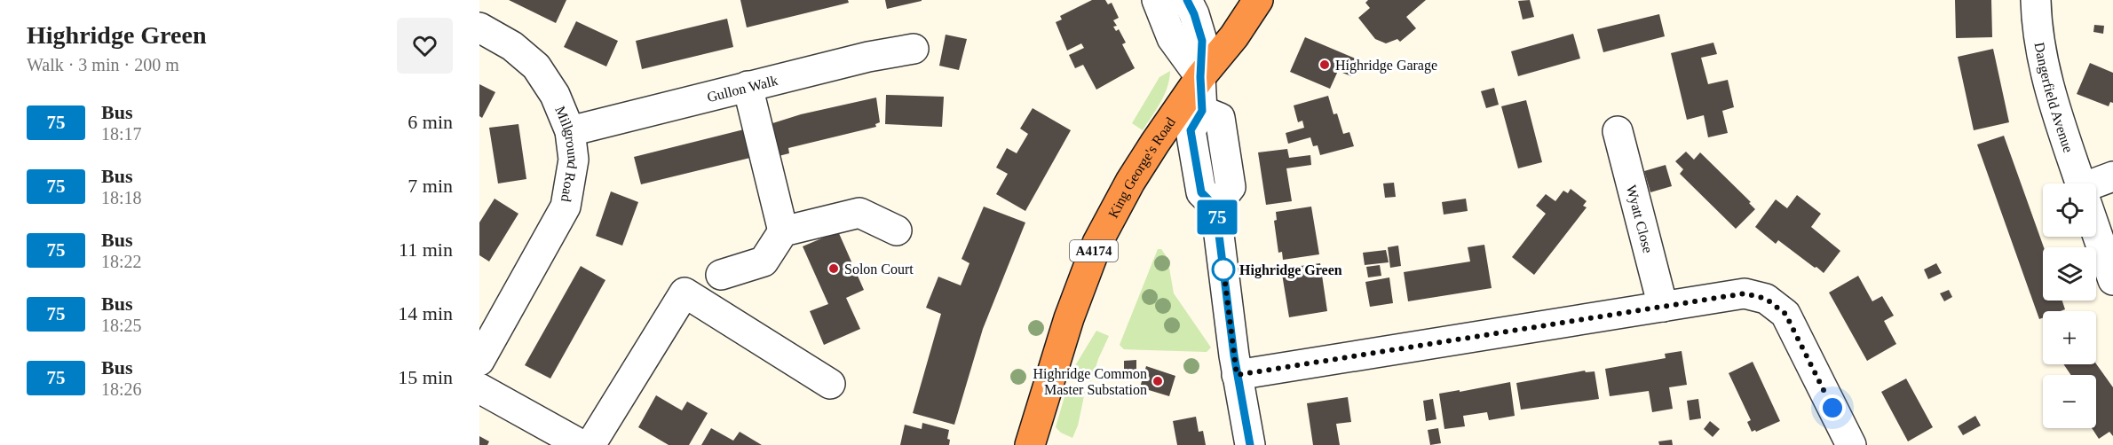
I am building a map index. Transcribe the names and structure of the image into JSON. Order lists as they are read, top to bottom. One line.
{"streets":{"highway":["King George's Road","A4174"],"street":["Gullon Walk","Dangerfield Avenue","Millground Road","Wyatt Close"]},"crossings":[["Gullon Walk","Millground Road"],["King George's Road","A4174"]],"places":["Highridge Garage","Solon Court","Highridge Green","Highridge Common Master Substation"],"lines":["bus line 75"],"page":{"heading":["Highridge Green","Walk · 3 min · 200 m"],"on_map":"75","list":[{"mark":"75","name":"Bus","note":"18:17","value":"6 min"},{"mark":"75","name":"Bus","note":"18:18","value":"7 min"},{"mark":"75","name":"Bus","note":"18:22","value":"11 min"},{"mark":"75","name":"Bus","note":"18:25","value":"14 min"},{"mark":"75","name":"Bus","note":"18:26","value":"15 min"}],"map_buttons":["+","−"]}}
